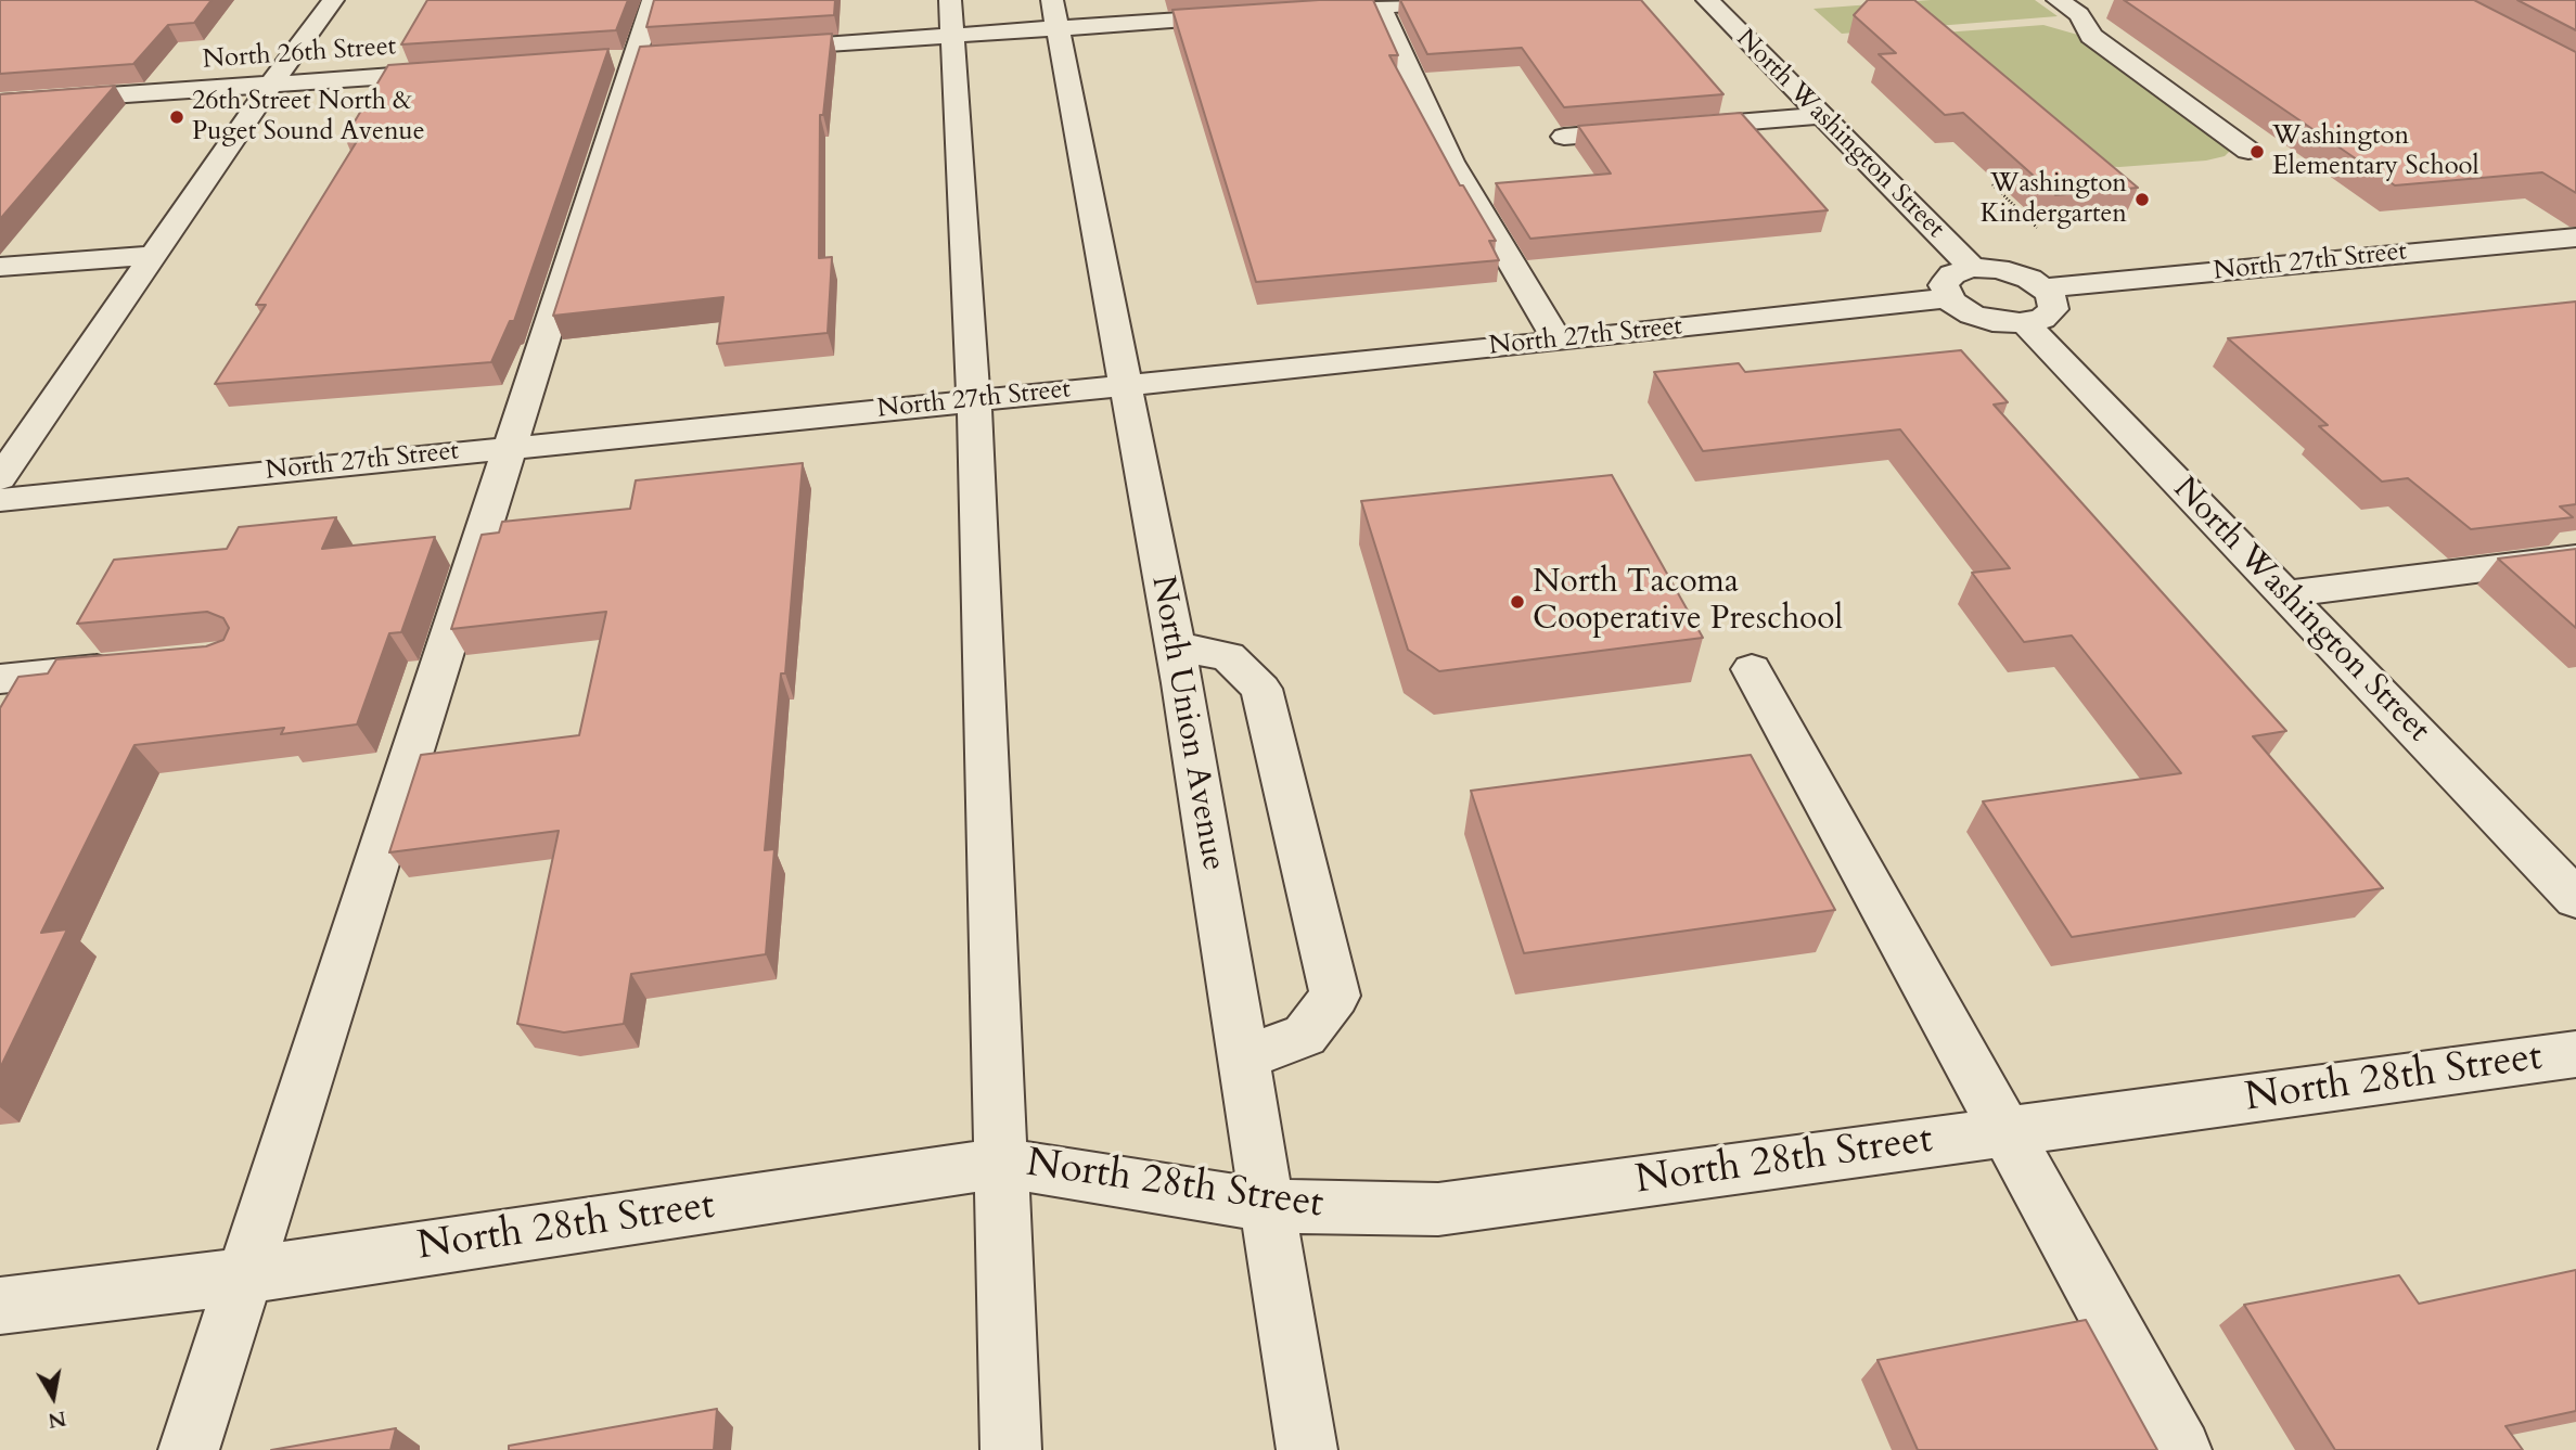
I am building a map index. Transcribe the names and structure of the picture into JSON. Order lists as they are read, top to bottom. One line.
{"streets":{"street":["North 26th Street","North Washington Street","North 27th Street","North Union Avenue","North 28th Street"]},"crossings":[["North 27th Street","North Union Avenue"],["North Union Avenue","North 28th Street"]],"places":["26th Street North & Puget Sound Avenue","Washington Elementary School","Washington Kindergarten","North Tacoma Cooperative Preschool"],"north":"bottom"}
